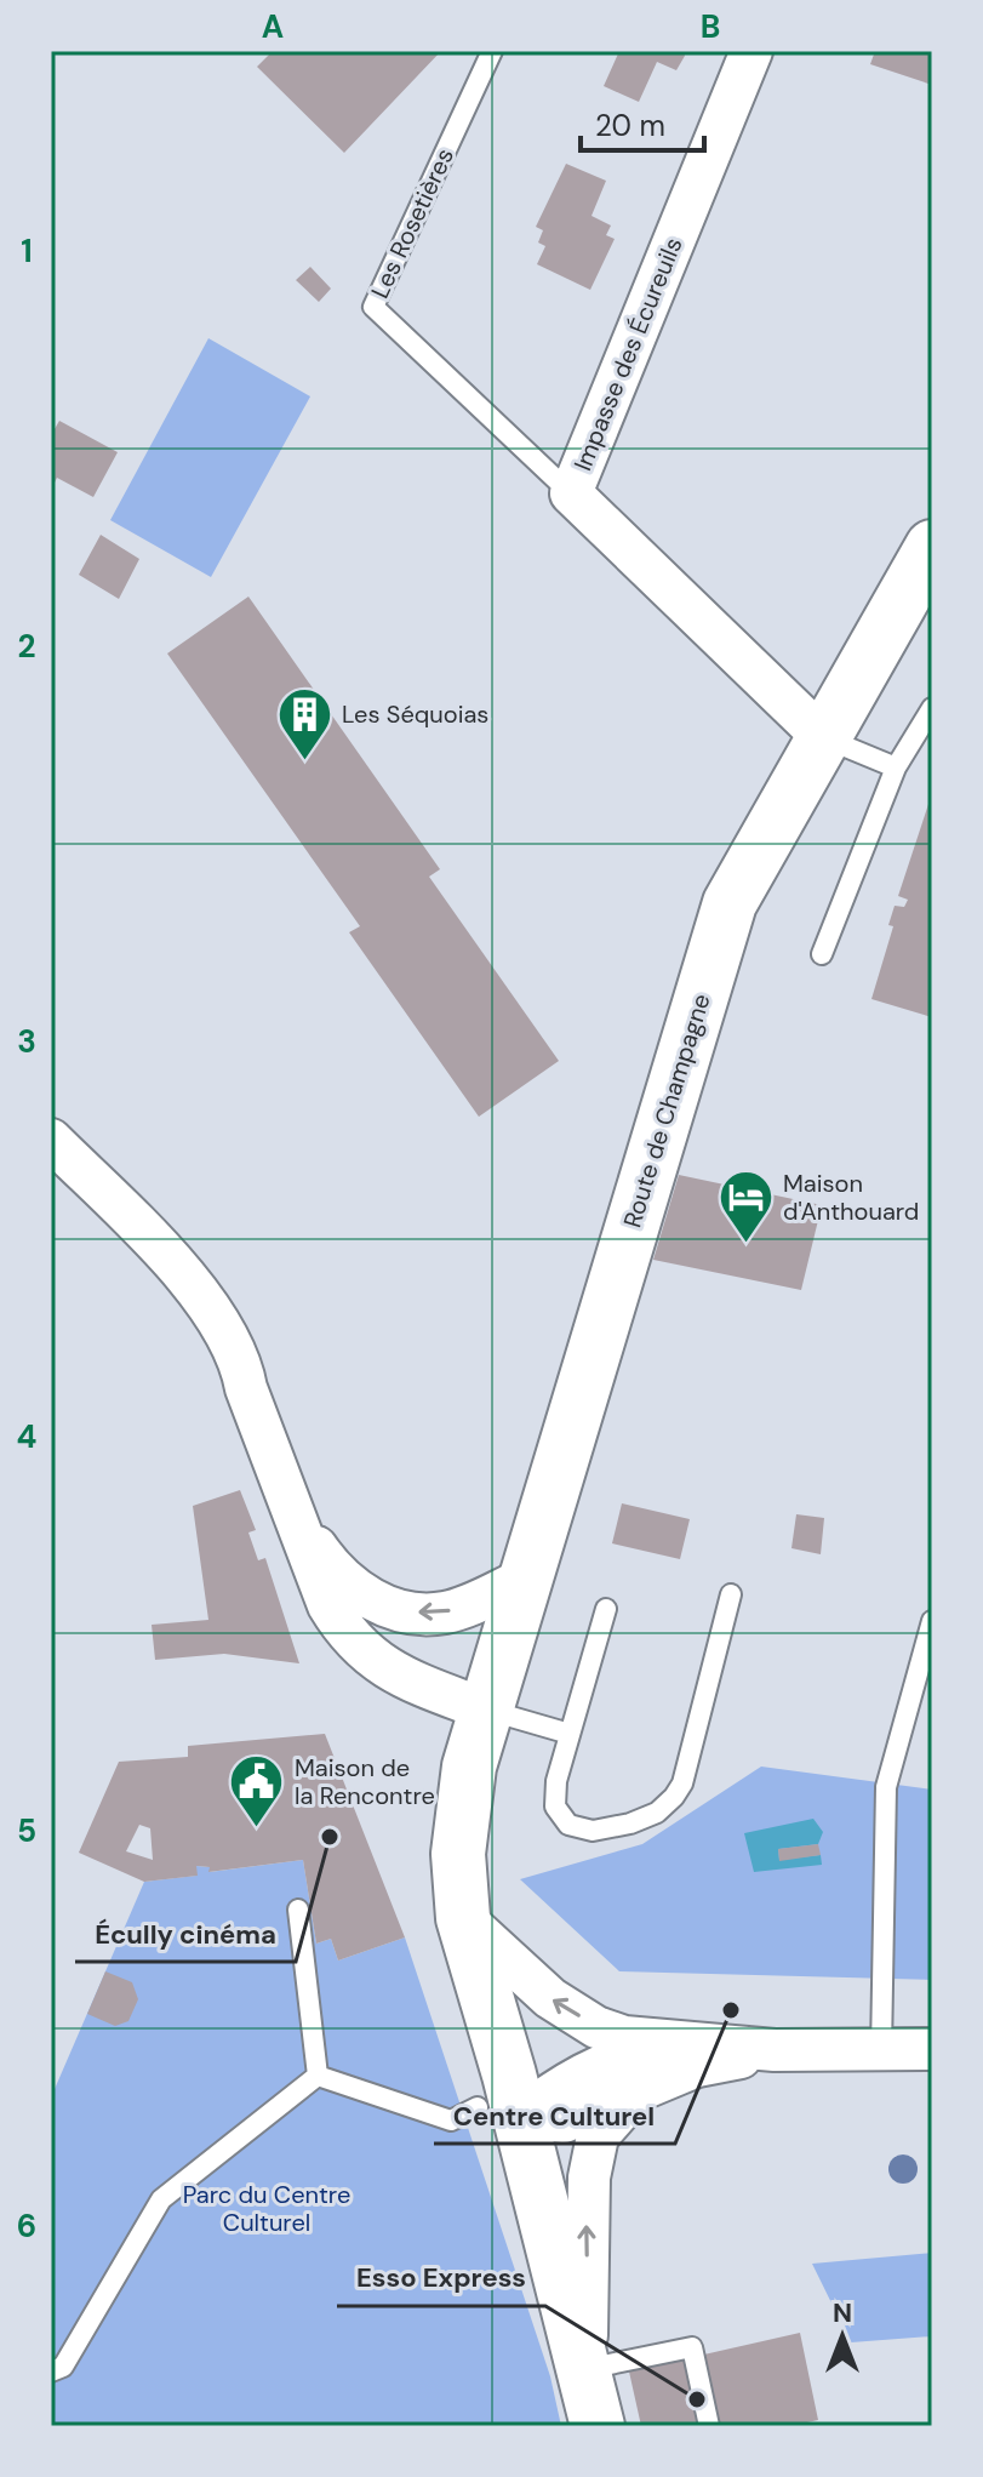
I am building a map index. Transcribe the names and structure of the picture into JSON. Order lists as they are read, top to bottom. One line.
{"streets":{"main road":["Route de Champagne"],"street":["Impasse des Écureuils"],"lane":["Les Rosetières"]},"crossings":[["Les Rosetières","Impasse des Écureuils"],["Impasse des Écureuils","Route de Champagne"]],"parks":["Parc du Centre Culturel"],"places":{"building":["Les Séquoias"],"hotel":["Maison d'Anthouard"],"public building":["Maison de la Rencontre"],"other":["Écully cinéma","Centre Culturel","Esso Express"]},"scale_bar":"20 m","north":"top","grid":{"columns":["A","B"],"rows":["1","2","3","4","5","6"]}}
